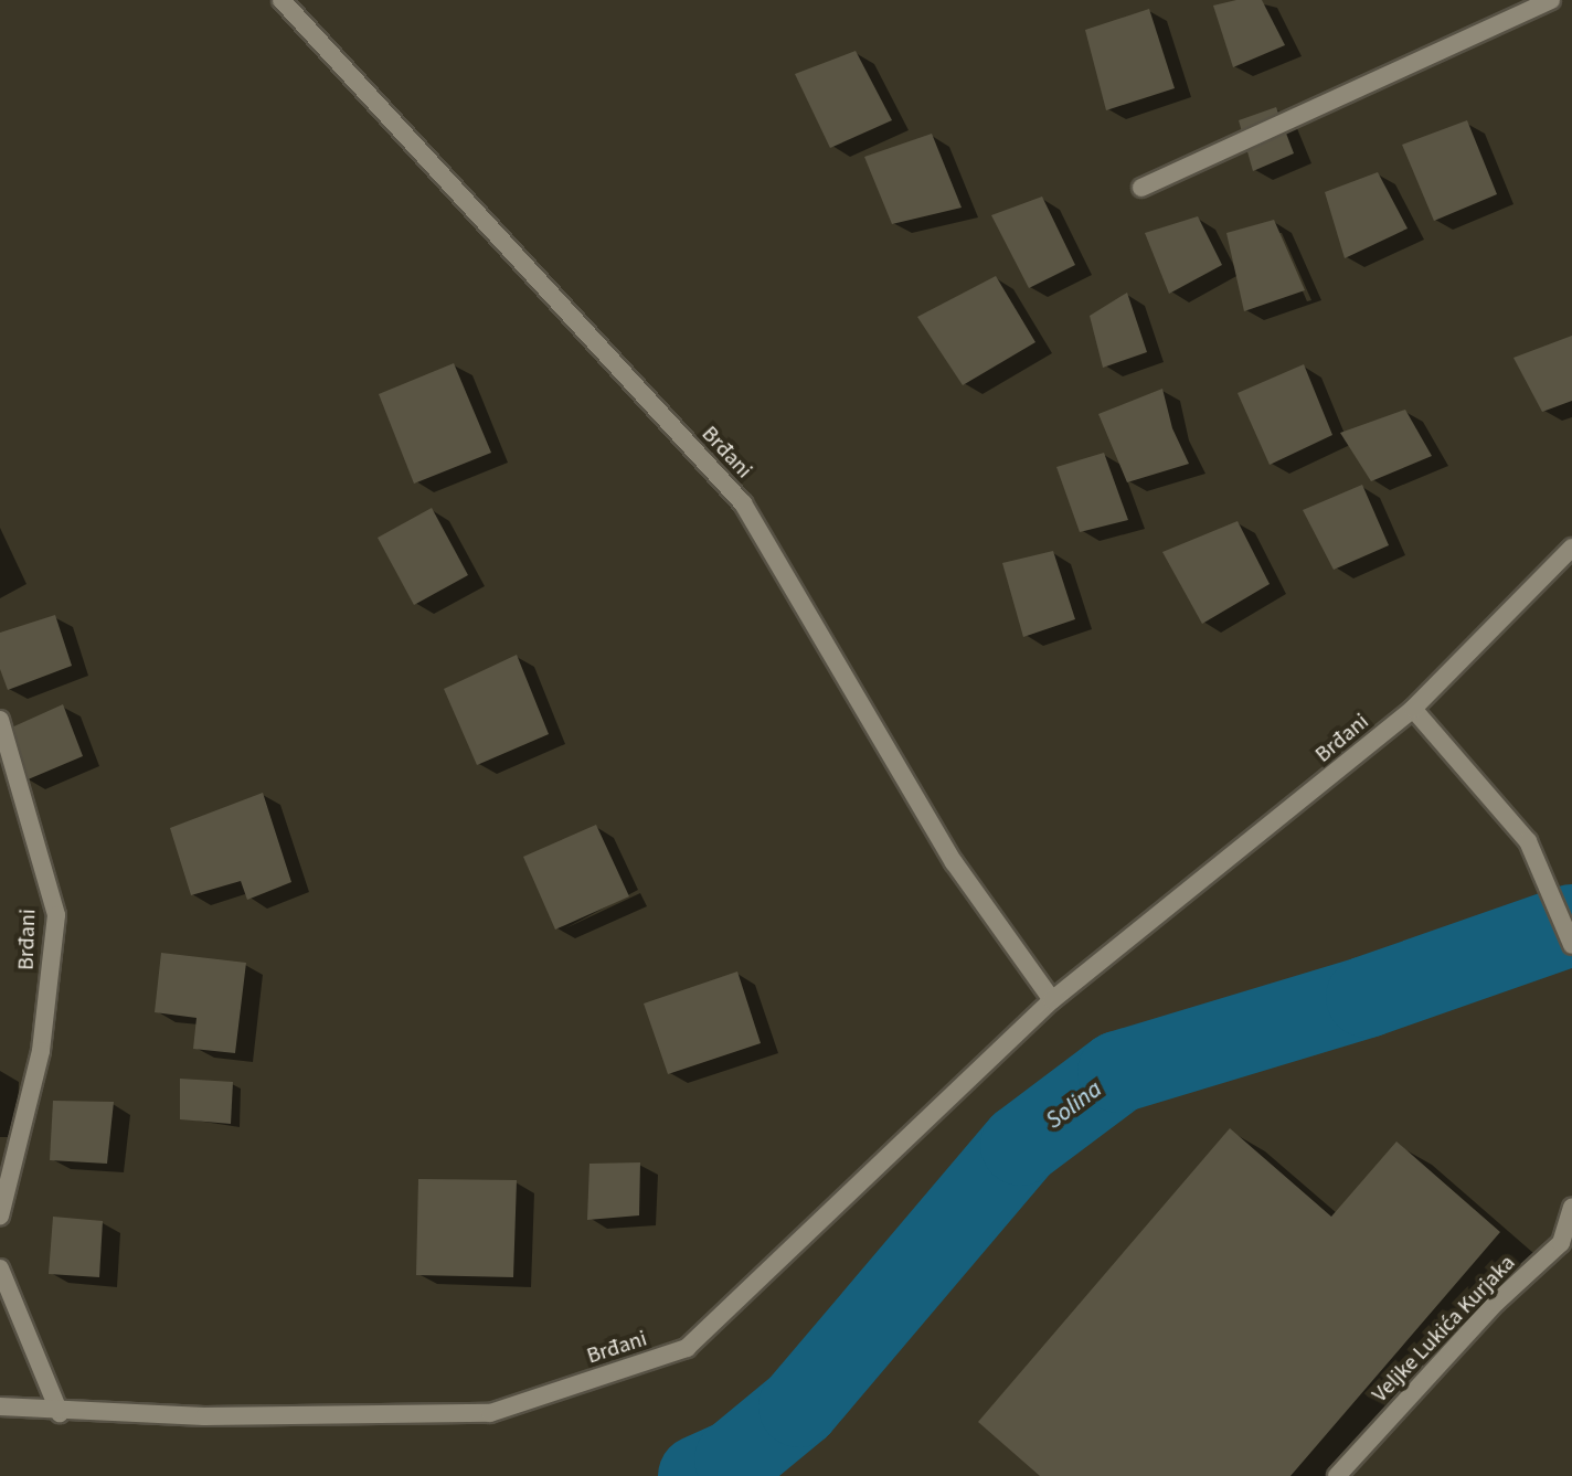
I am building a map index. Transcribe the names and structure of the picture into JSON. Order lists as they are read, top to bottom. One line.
{"streets":{"street":["Brđani","Veljke Lukića Kurjaka"]},"water":["Solina"]}
